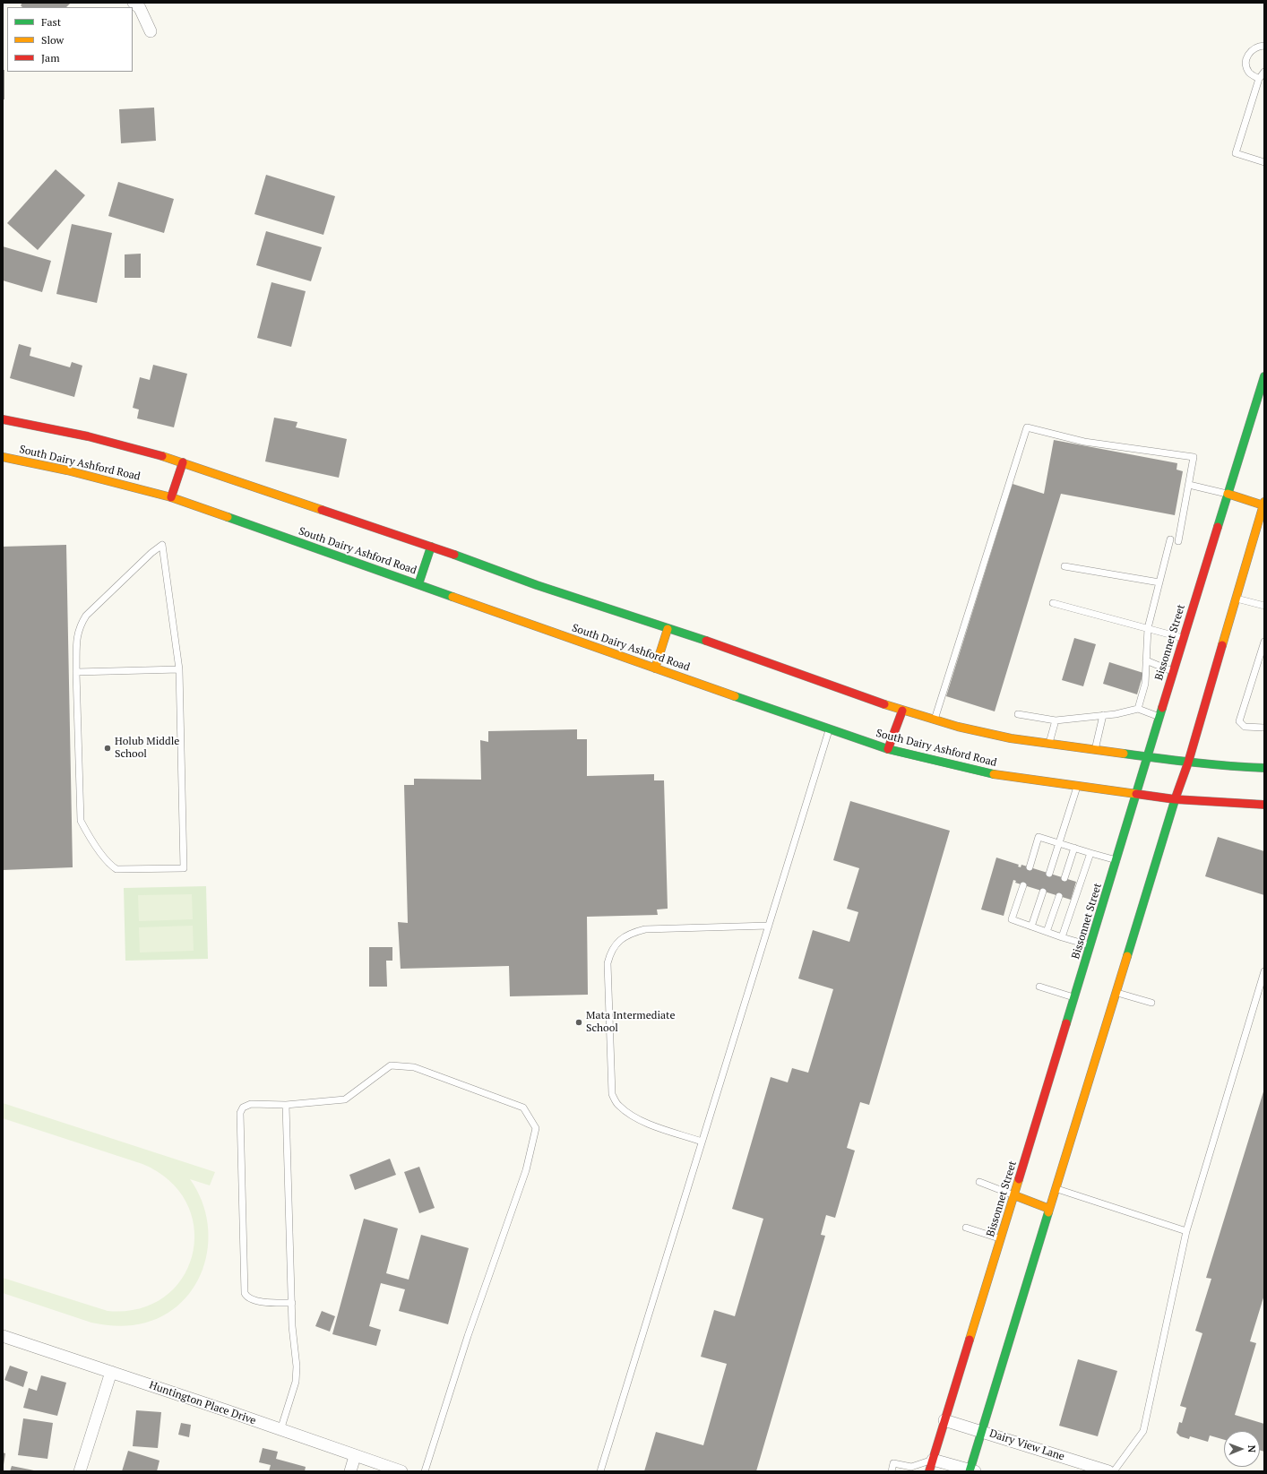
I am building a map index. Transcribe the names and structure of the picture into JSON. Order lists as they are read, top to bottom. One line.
{"streets":{"main road":["South Dairy Ashford Road","Bissonnet Street"],"street":["Huntington Place Drive","Dairy View Lane"]},"crossings":[["South Dairy Ashford Road","Bissonnet Street"],["Bissonnet Street","Dairy View Lane"]],"places":["Holub Middle School","Mata Intermediate School"],"legend":["Fast","Slow","Jam"],"north":"right"}
